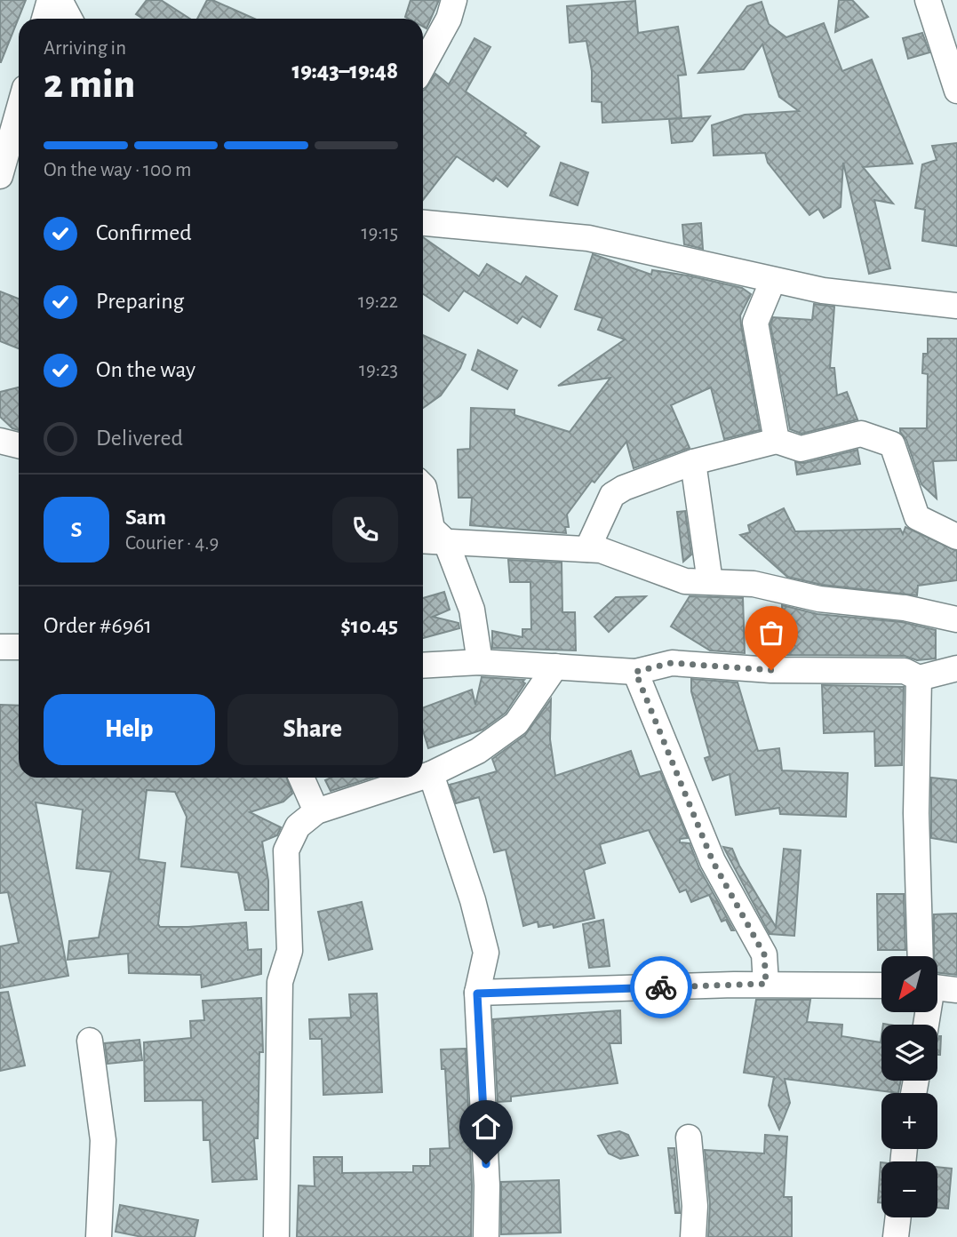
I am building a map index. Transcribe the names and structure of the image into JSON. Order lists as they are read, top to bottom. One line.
{"north":"bottom left","page":{"heading":["2 min","Arriving in","19:43–19:48"],"panel":["Sam","Courier · 4.9","Order #6961","$10.45"],"bar":"On the way · 100 m","list":[["Confirmed","19:15"],["Preparing","19:22"],["On the way","19:23"],"Delivered"],"round":"S","buttons":["Help","Share"],"map_buttons":["+","−"]}}
